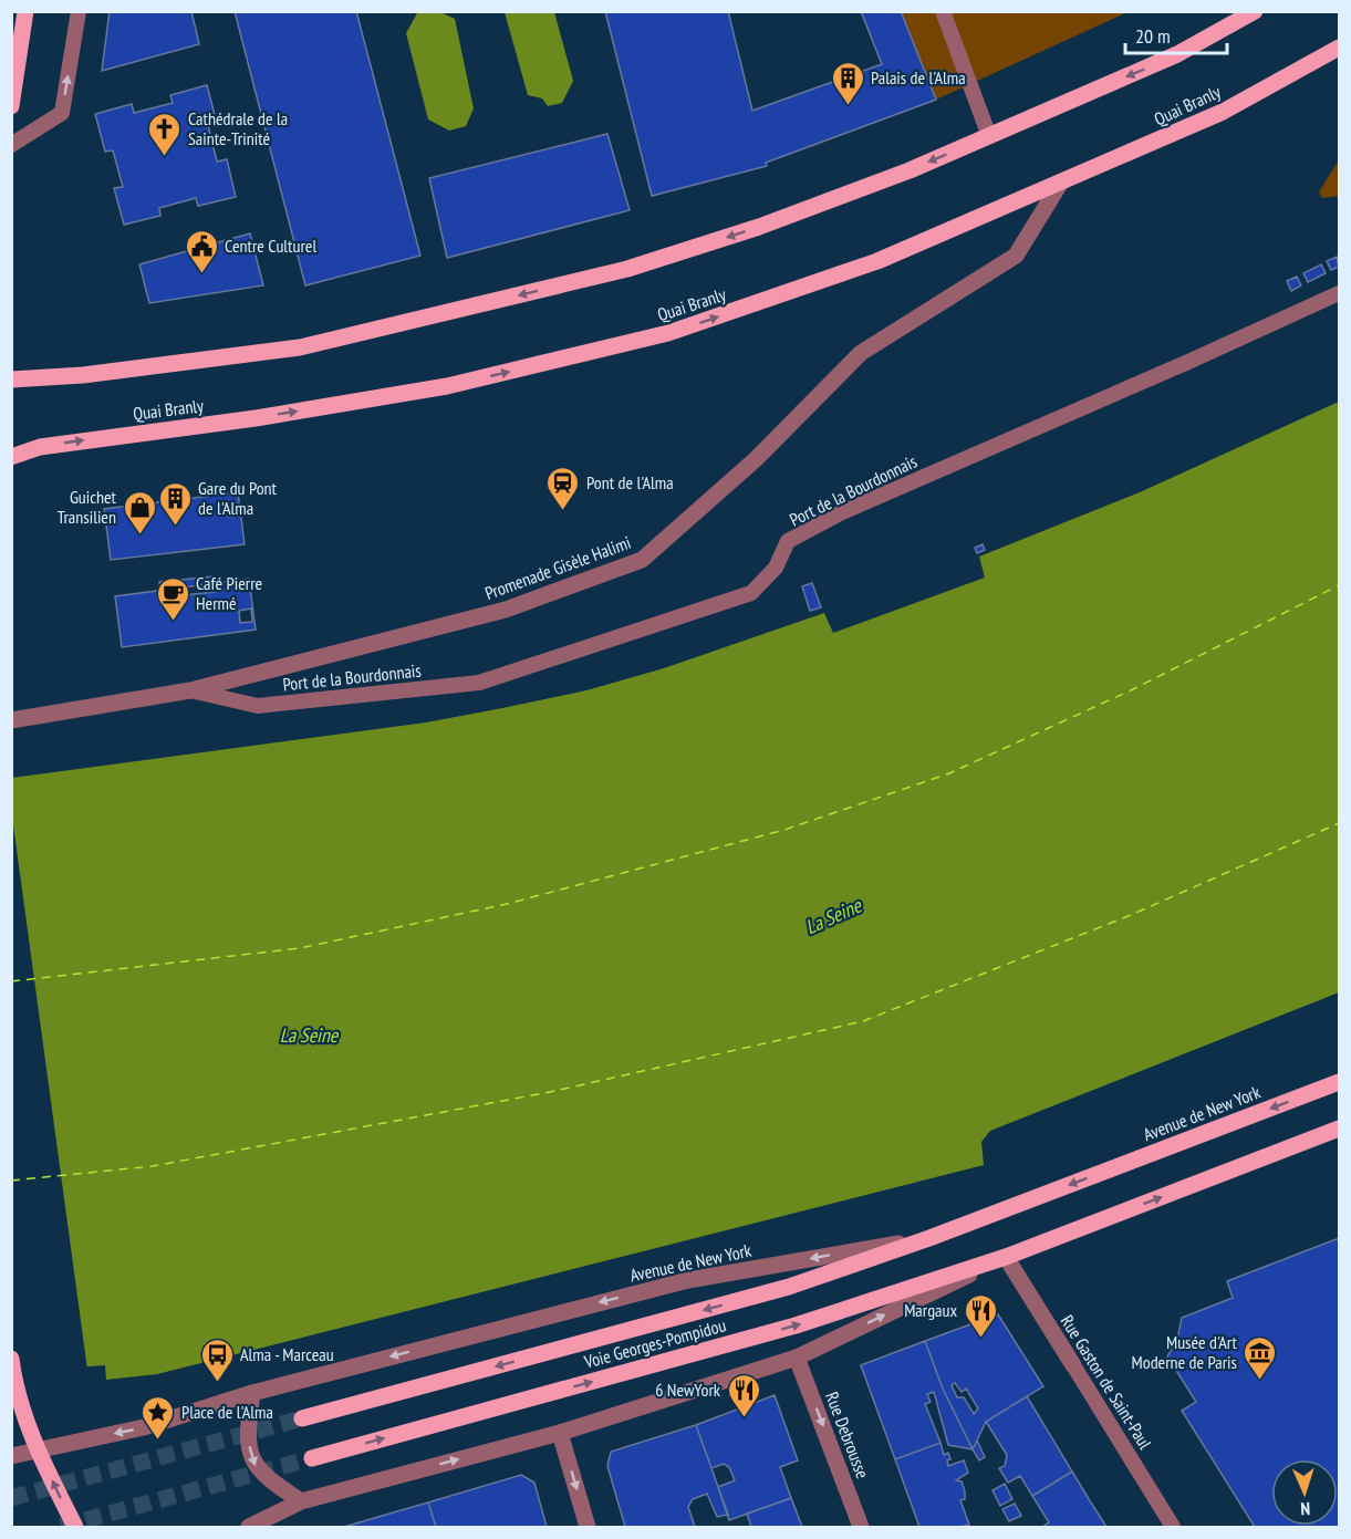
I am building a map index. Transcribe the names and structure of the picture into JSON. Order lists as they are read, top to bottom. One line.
{"streets":{"main road":["Quai Branly","Avenue de New York","Voie Georges-Pompidou"],"street":["Promenade Gisèle Halimi","Rue Gaston de Saint-Paul","Rue Debrousse"],"lane":["Port de la Bourdonnais"]},"crossings":[["Quai Branly","Promenade Gisèle Halimi"],["Port de la Bourdonnais","Promenade Gisèle Halimi"],["Avenue de New York","Voie Georges-Pompidou"],["Voie Georges-Pompidou","Rue Gaston de Saint-Paul"]],"one_way":["Avenue de New York","Rue Debrousse"],"water":["La Seine"],"places":{"building":["Palais de l'Alma","Gare du Pont de l'Alma"],"church":["Cathédrale de la Sainte-Trinité"],"public building":["Centre Culturel"],"station":["Pont de l'Alma"],"shop":["Guichet Transilien"],"cafe":["Café Pierre Hermé"],"restaurant":["Margaux","6 NewYork"],"museum":["Musée d'Art Moderne de Paris"],"bus stop":["Alma - Marceau"],"place":["Place de l'Alma"]},"scale_bar":"20 m","north":"bottom"}
